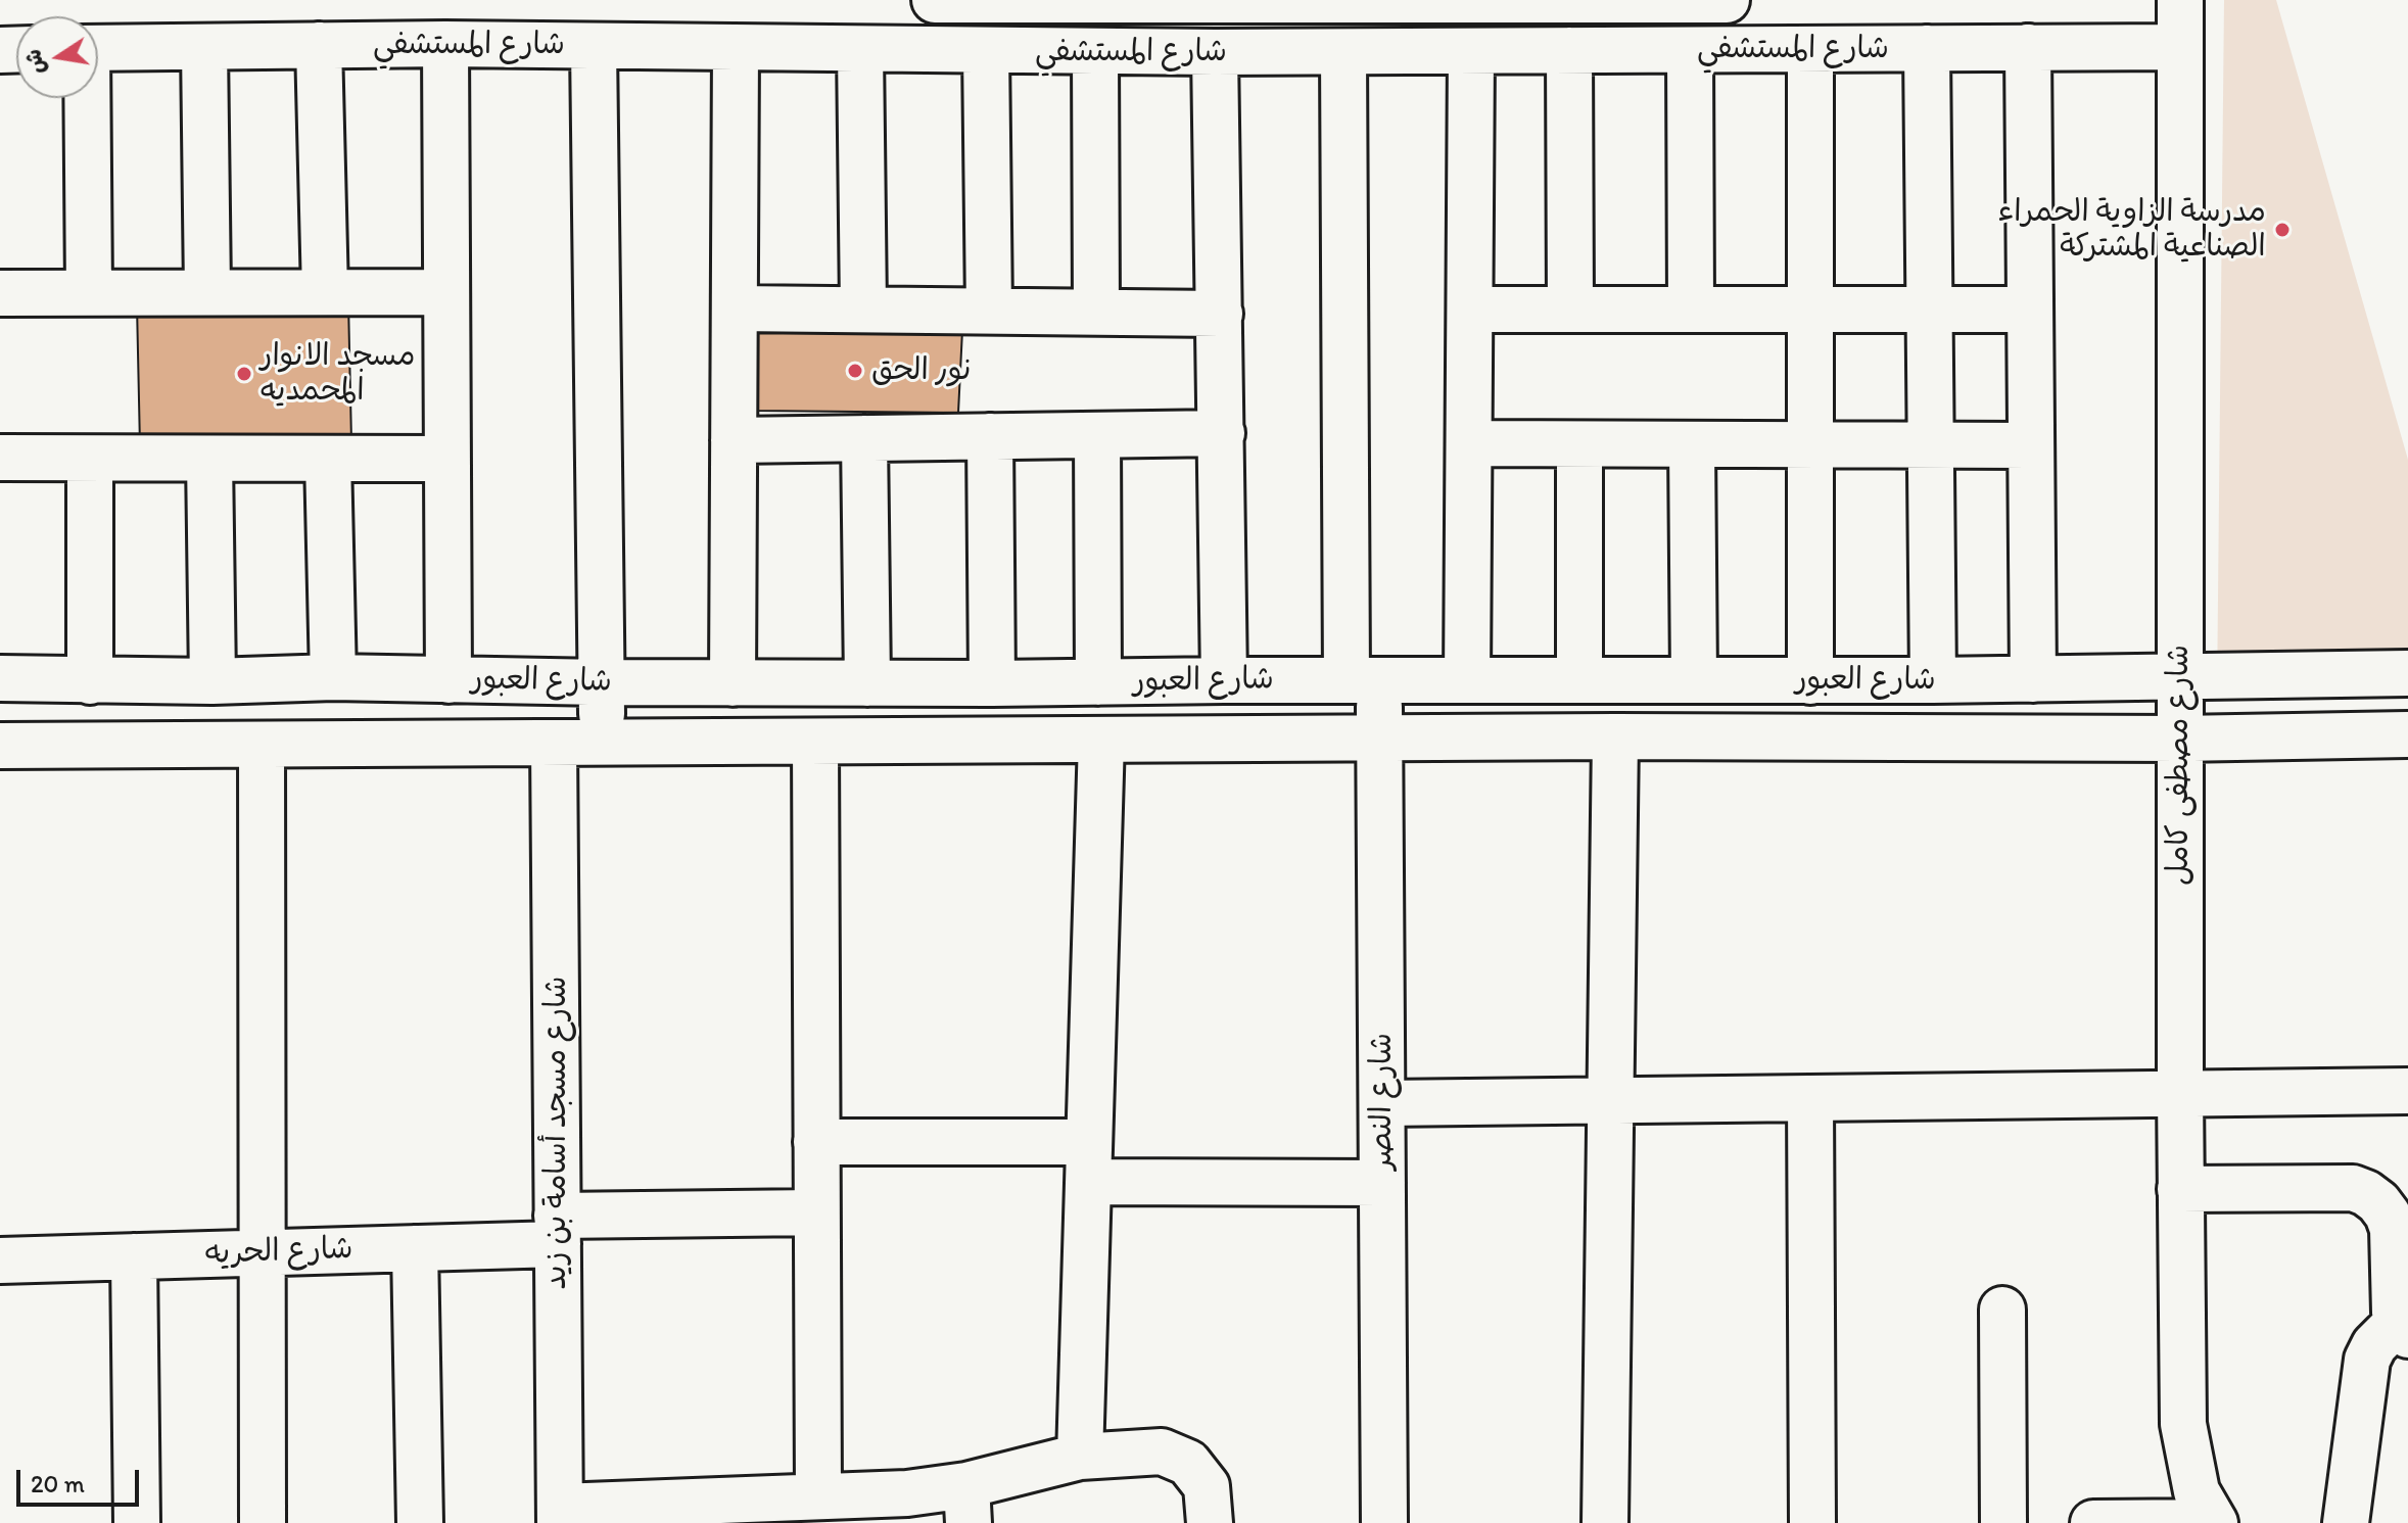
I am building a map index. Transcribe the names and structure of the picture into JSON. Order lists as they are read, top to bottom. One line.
{"streets":{"street":["شارع المستشفي","شارع العبور","شارع مصطفى كامل","شارع النصر","شارع مسجد أسامة بن زيد","شارع الحريه"]},"crossings":[["شارع المستشفي","شارع مصطفى كامل"],["شارع المستشفي","شارع النصر"],["شارع العبور","شارع مصطفى كامل"],["شارع العبور","شارع النصر"],["شارع العبور","شارع مسجد أسامة بن زيد"],["شارع مسجد أسامة بن زيد","شارع الحريه"]],"places":["مدرسة الزاوية الحمراء الصناعية المشتركة","نور الحق","مسجد الانوار المحمديه"],"scale_bar":"20 m","north":"left"}
